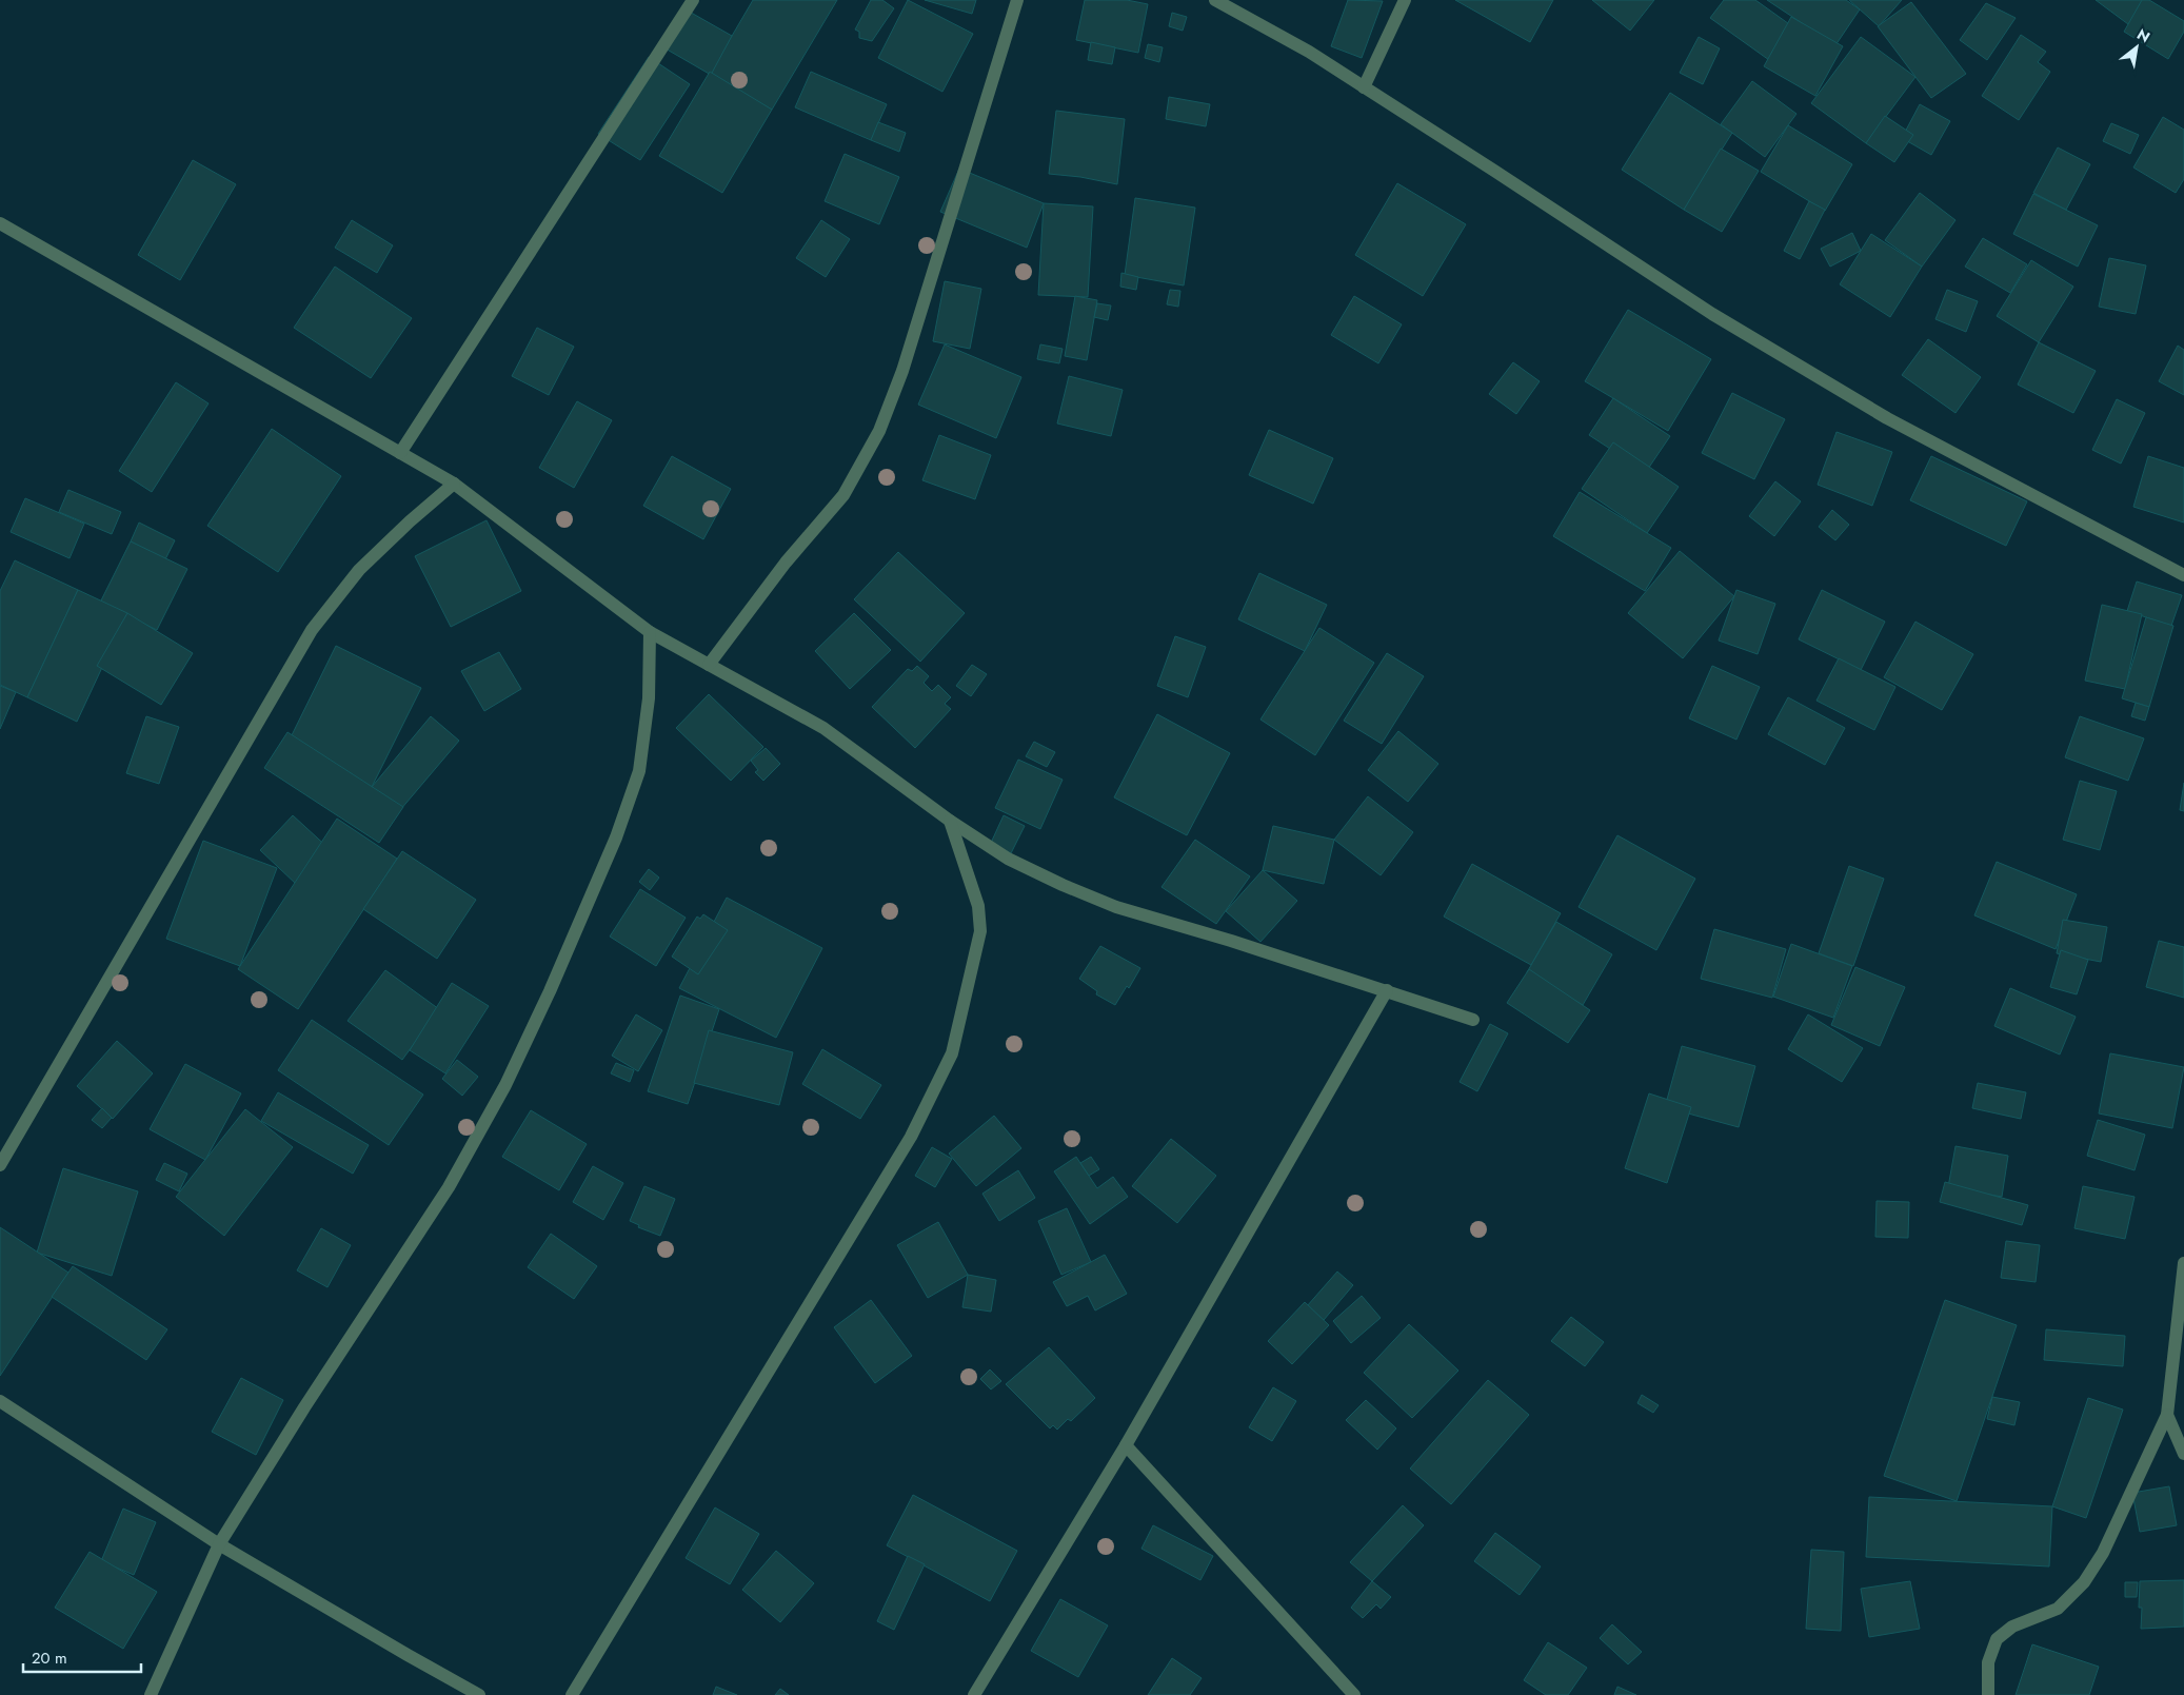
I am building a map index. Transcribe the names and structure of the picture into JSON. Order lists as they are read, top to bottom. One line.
{"scale_bar":"20 m","north":"top right"}
